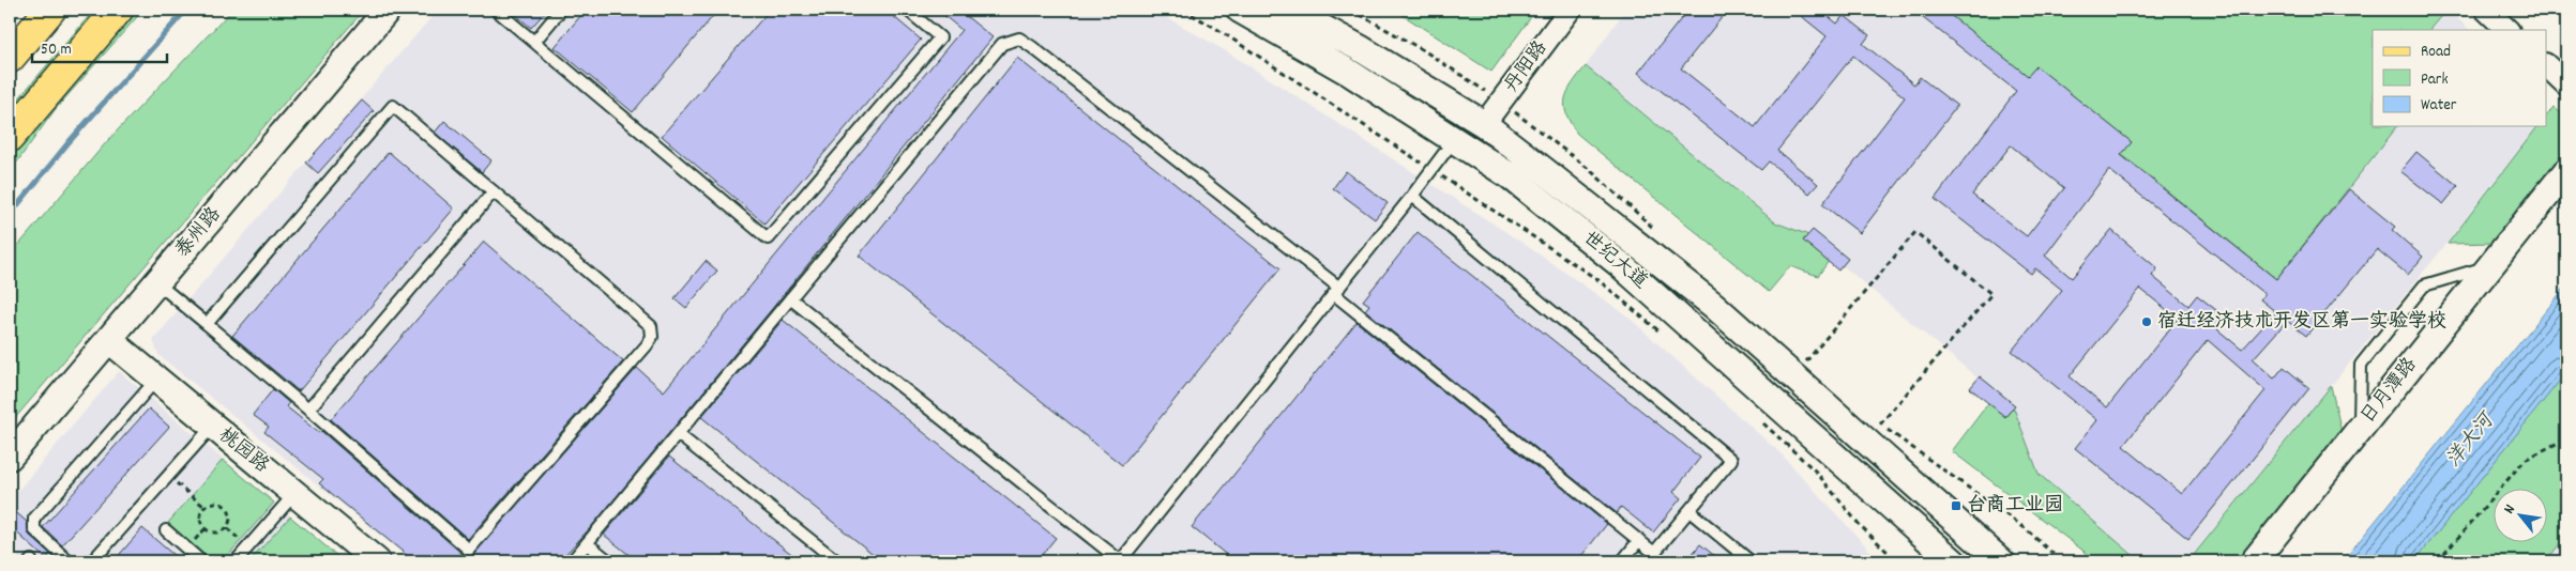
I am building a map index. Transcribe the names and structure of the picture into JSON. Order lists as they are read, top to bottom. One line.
{"streets":{"street":["丹阳路","泰州路","世纪大道","日月潭路","桃园路"]},"crossings":[["丹阳路","世纪大道"],["泰州路","桃园路"]],"water":["洋大河"],"places":{"other":["宿迁经济技术开发区第一实验学校"],"transit":["台商工业园"]},"legend":["Road","Park","Water"],"scale_bar":"50 m","north":"top left"}
